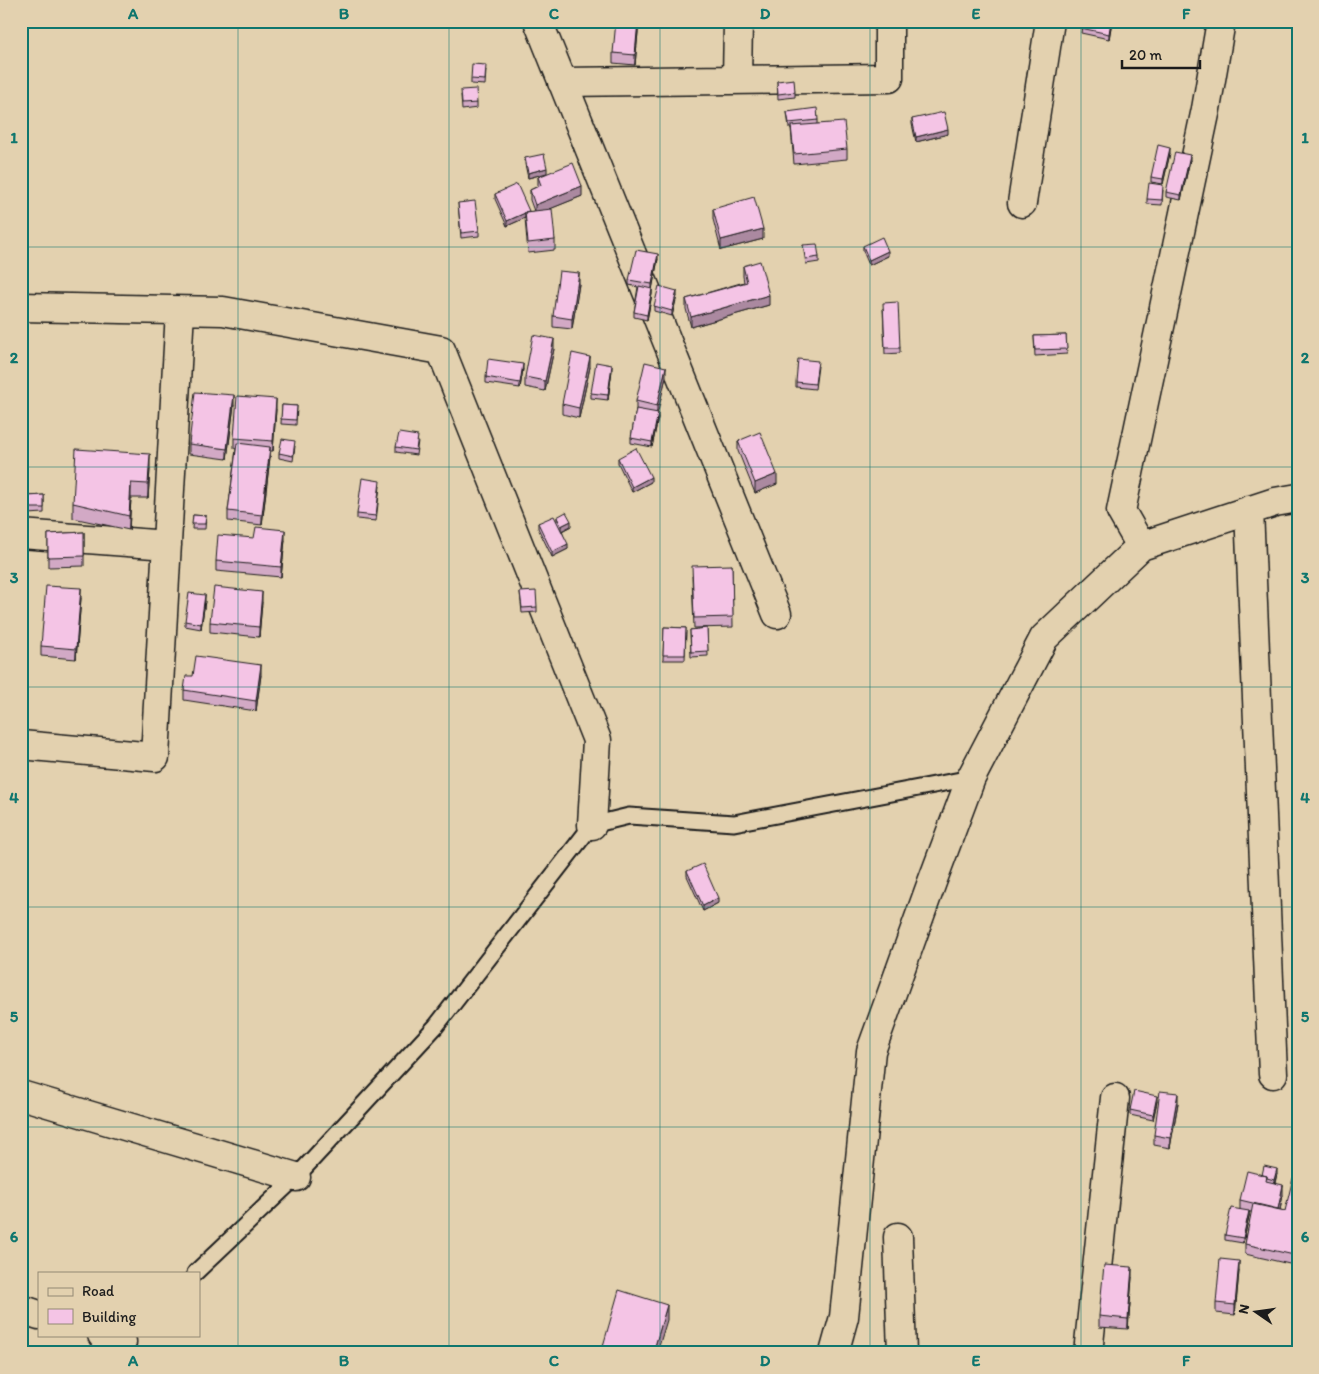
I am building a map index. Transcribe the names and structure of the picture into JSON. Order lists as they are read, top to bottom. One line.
{"legend":["Road","Building"],"scale_bar":"20 m","north":"left","grid":{"columns":["A","B","C","D","E","F"],"rows":["1","2","3","4","5","6"]}}
